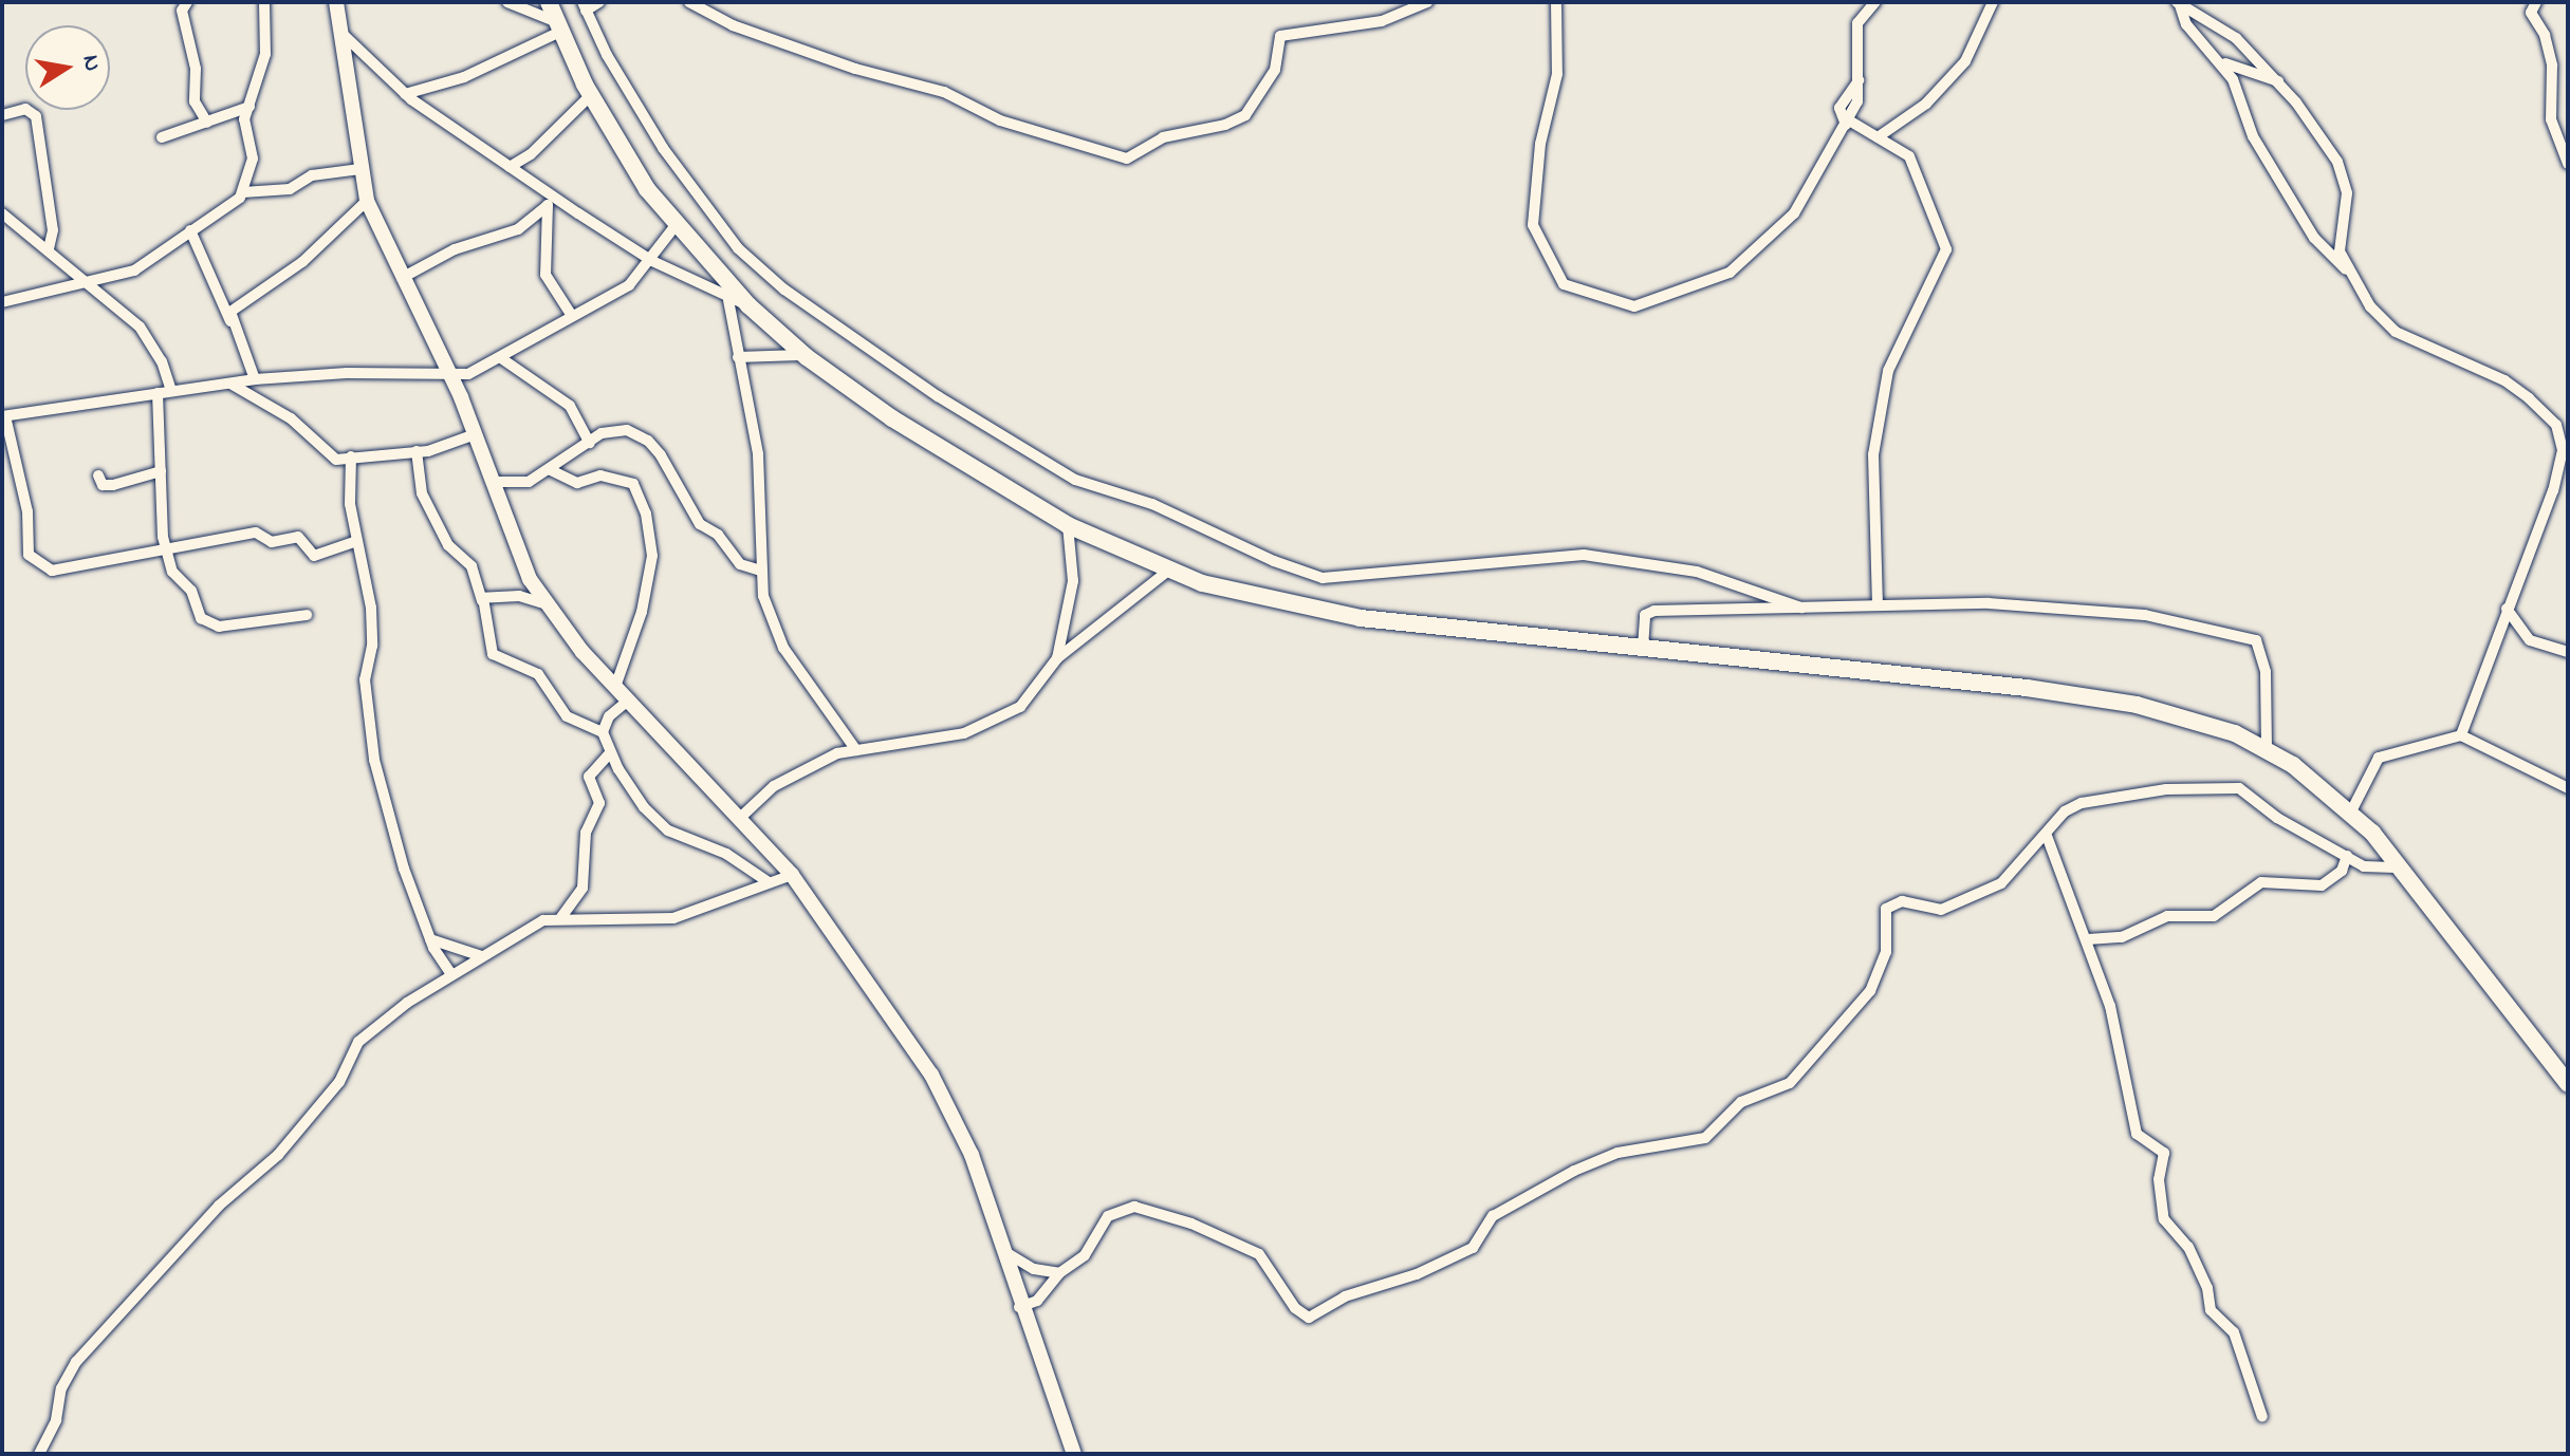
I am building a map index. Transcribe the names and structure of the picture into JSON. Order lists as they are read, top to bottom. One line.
{"north":"right"}
